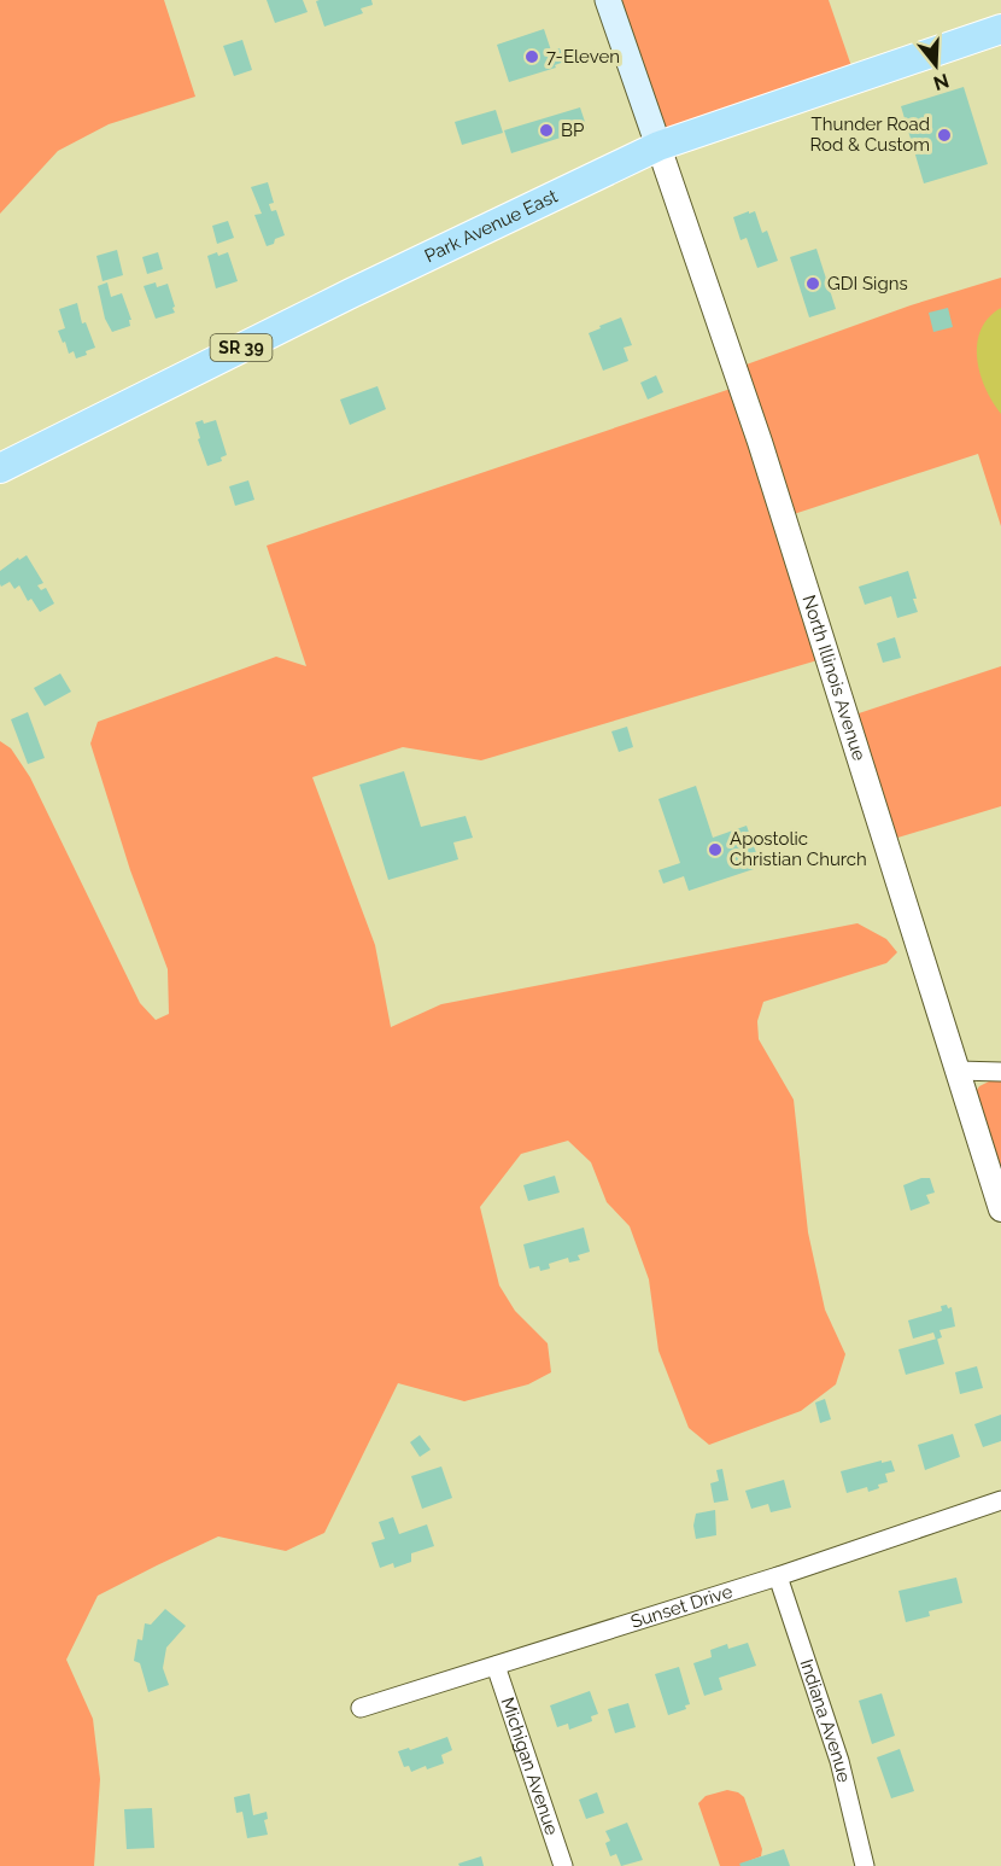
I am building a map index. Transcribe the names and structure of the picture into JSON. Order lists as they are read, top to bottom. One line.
{"streets":{"main road":["Park Avenue East","SR 39"],"street":["North Illinois Avenue","Sunset Drive","Indiana Avenue","Michigan Avenue"]},"crossings":[["Park Avenue East","North Illinois Avenue"],["Sunset Drive","Indiana Avenue"],["Sunset Drive","Michigan Avenue"]],"places":["7-Eleven","BP","Thunder Road Rod & Custom","GDI Signs","Apostolic Christian Church"],"north":"bottom"}
